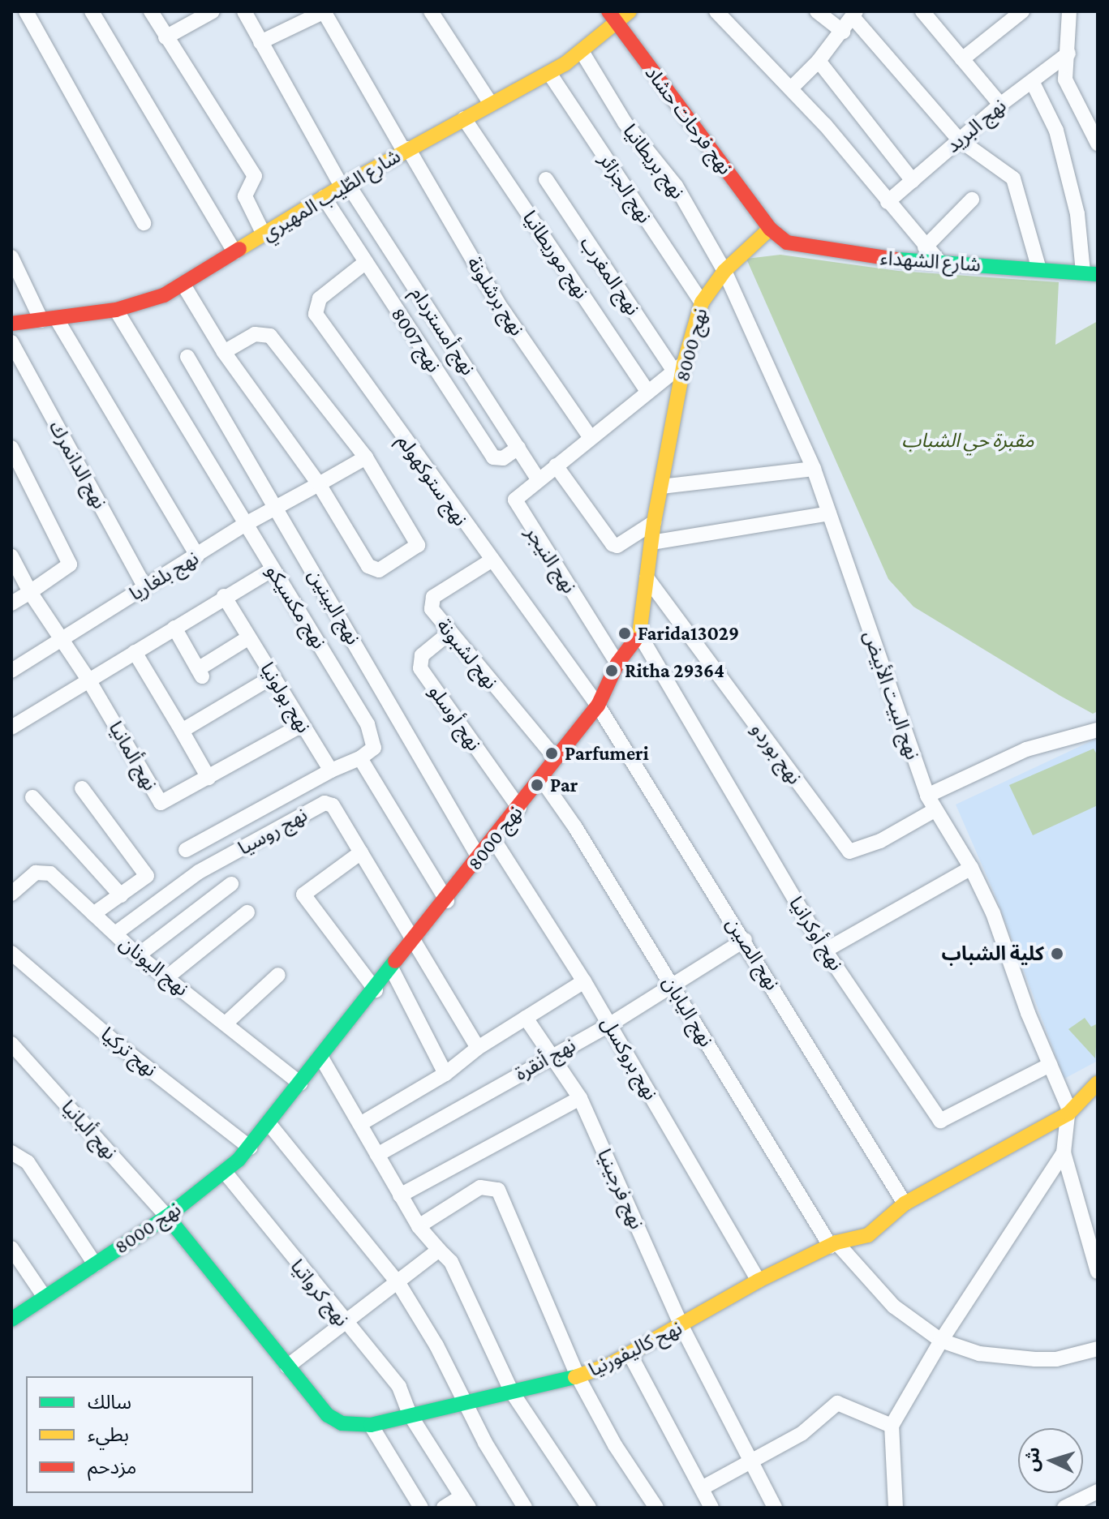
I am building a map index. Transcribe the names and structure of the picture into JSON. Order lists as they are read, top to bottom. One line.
{"streets":{"street":["نهج فرحات حشاد","نهج البريد","نهج بريطانيا","نهج الجزائر","شارع الطّيب المهيري","نهج موريطانيا","شارع الشهداء","نهج المغرب","نهج برشلونة","نهج أمستردام","نهج 8007","نهج 8000","نهج الدانمرك","نهج ستوكهولم","نهج النيجر","نهج بلغاريا","نهج مكسيكو","نهج البينين","نهج لشبونة","نهج البيت الأبيض","نهج بولونيا","نهج أوسلو","نهج بوردو","نهج ألمانيا","نهج روسيا","نهج أوكرانيا","نهج الصين","نهج اليونان","نهج اليابان","نهج تركيا","نهج بروكسل","نهج أنقرة","نهج ألبانيا","نهج فرجينيا","نهج كرواتيا","نهح كاليفورنيا"]},"crossings":[["نهج فرحات حشاد","شارع الطّيب المهيري"],["نهج فرحات حشاد","شارع الشهداء"],["نهج فرحات حشاد","نهج 8000"],["نهج بريطانيا","شارع الطّيب المهيري"],["نهج بريطانيا","نهج 8000"],["نهج بريطانيا","نهج البيت الأبيض"],["نهج الجزائر","شارع الطّيب المهيري"],["نهج الجزائر","نهج 8000"],["شارع الطّيب المهيري","نهج موريطانيا"],["شارع الطّيب المهيري","نهج برشلونة"],["شارع الطّيب المهيري","نهج أمستردام"],["شارع الطّيب المهيري","نهج 8007"],["شارع الطّيب المهيري","نهج مكسيكو"],["نهج موريطانيا","نهج النيجر"],["شارع الشهداء","نهج 8000"],["نهج المغرب","نهج 8000"],["نهج المغرب","نهج النيجر"],["نهج برشلونة","نهج النيجر"],["نهج أمستردام","نهج 8007"],["نهج أمستردام","نهج النيجر"],["نهج 8007","نهج ستوكهولم"],["نهج 8000","نهج ستوكهولم"],["نهج 8000","نهج النيجر"],["نهج 8000","نهج البينين"],["نهج 8000","نهج لشبونة"],["نهج 8000","نهج البيت الأبيض"],["نهج 8000","نهج أوسلو"],["نهج 8000","نهج بوردو"],["نهج 8000","نهج روسيا"],["نهج 8000","نهج أوكرانيا"],["نهج 8000","نهج الصين"],["نهج 8000","نهج اليونان"],["نهج 8000","نهج اليابان"],["نهج 8000","نهج تركيا"],["نهج 8000","نهج بروكسل"],["نهج 8000","نهج ألبانيا"],["نهج 8000","نهج كرواتيا"],["نهج 8000","نهح كاليفورنيا"],["نهج الدانمرك","نهج بلغاريا"],["نهج ستوكهولم","نهج لشبونة"],["نهج ستوكهولم","نهج الصين"],["نهج بلغاريا","نهج مكسيكو"],["نهج بلغاريا","نهج البينين"],["نهج بلغاريا","نهج ألمانيا"],["نهج لشبونة","نهج أوسلو"],["نهج البيت الأبيض","نهج بوردو"],["نهج البيت الأبيض","نهج أوكرانيا"],["نهج البيت الأبيض","نهح كاليفورنيا"],["نهج بولونيا","نهج ألمانيا"],["نهج روسيا","نهج اليونان"],["نهج الصين","نهج أنقرة"],["نهج الصين","نهح كاليفورنيا"],["نهج اليابان","نهج أنقرة"],["نهج اليابان","نهح كاليفورنيا"],["نهج بروكسل","نهج أنقرة"],["نهج بروكسل","نهح كاليفورنيا"],["نهج أنقرة","نهج فرجينيا"],["نهج ألبانيا","نهح كاليفورنيا"],["نهج فرجينيا","نهح كاليفورنيا"],["نهج كرواتيا","نهح كاليفورنيا"]],"parks":["مقبرة حي الشباب"],"places":["Farida13029","Ritha 29364","Parfumeri","Par","كلية الشباب"],"legend":["سالك","بطيء","مزدحم"],"north":"left"}
